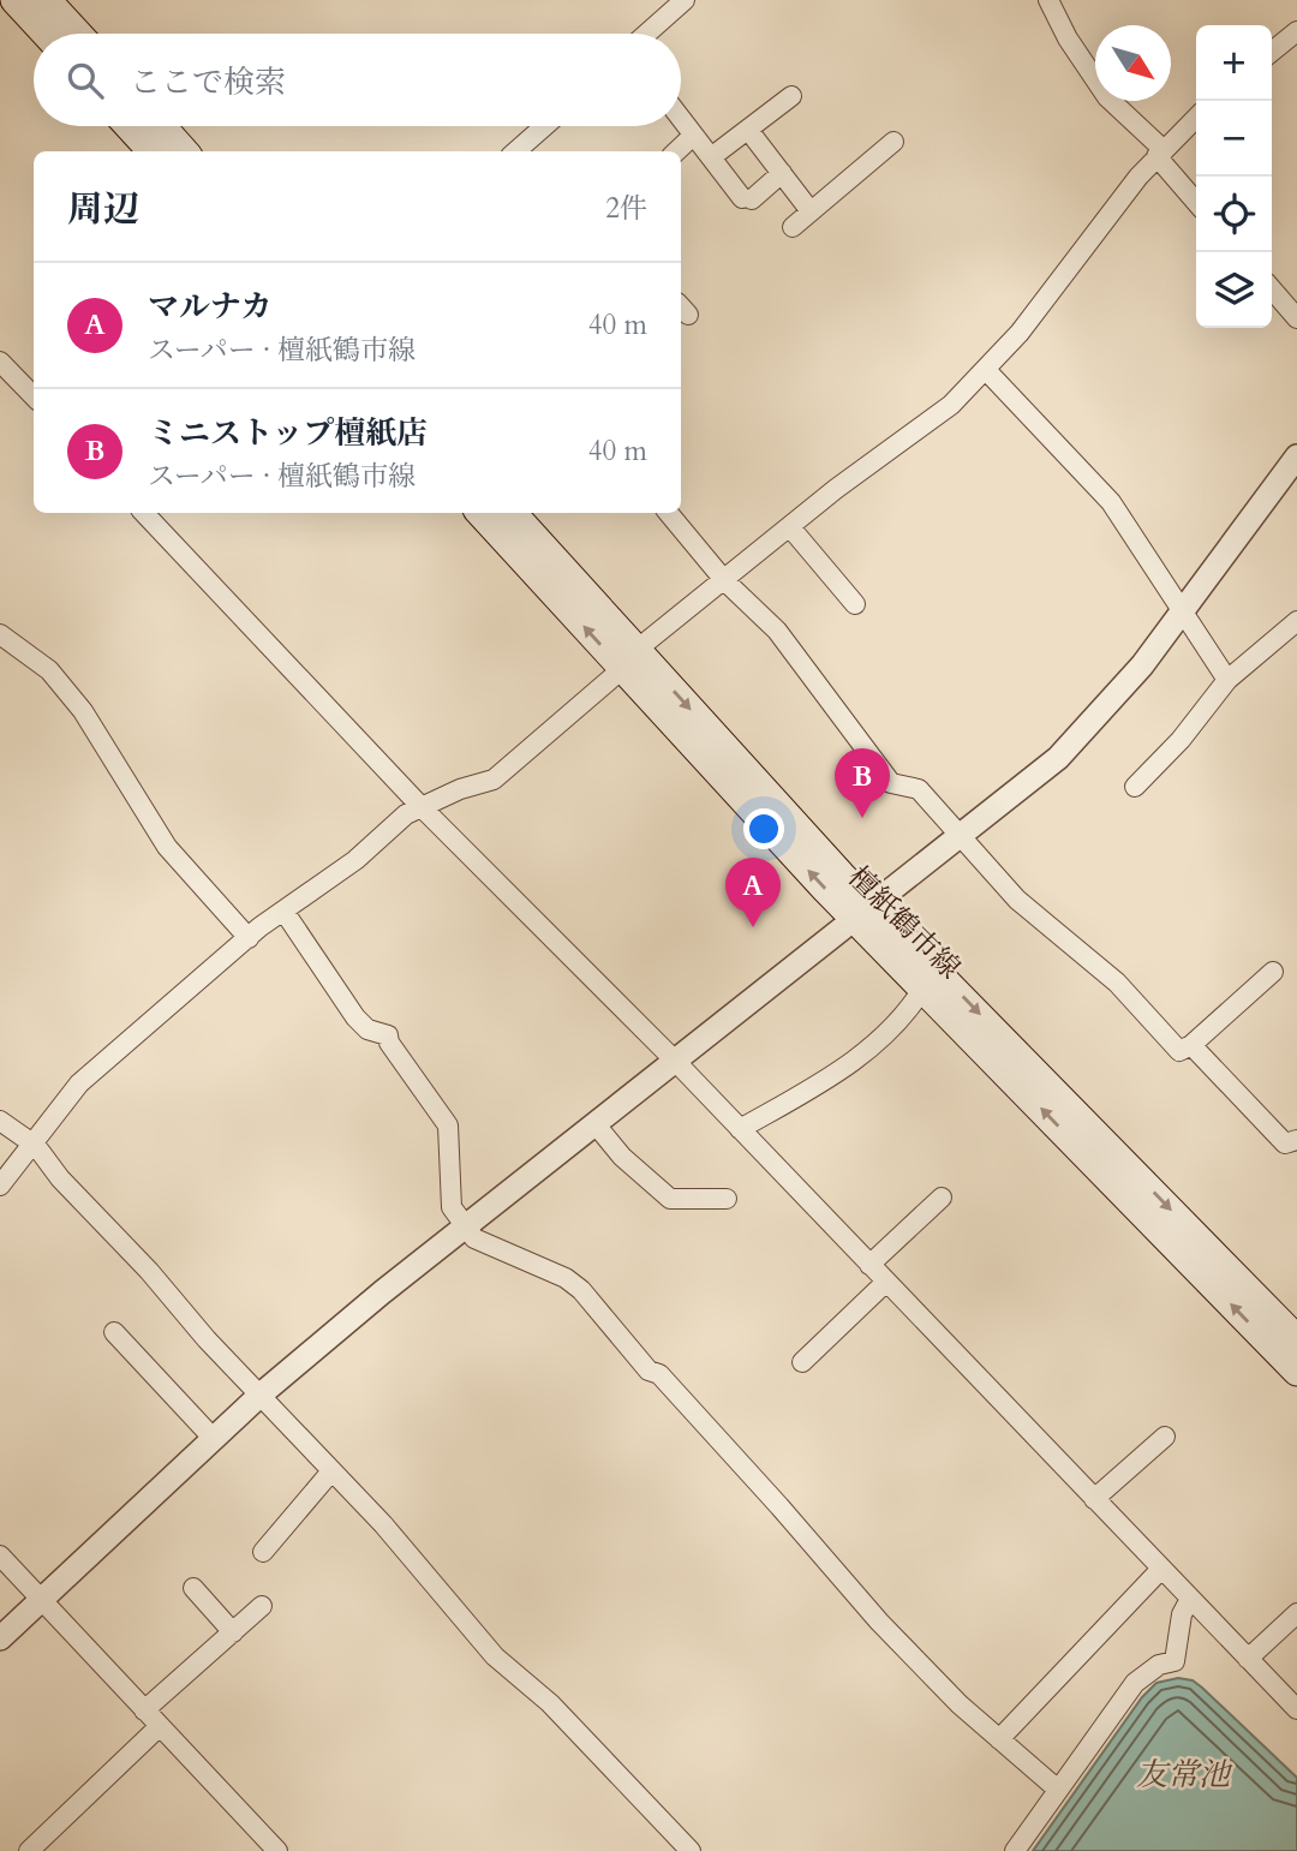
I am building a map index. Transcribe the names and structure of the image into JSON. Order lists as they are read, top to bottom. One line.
{"streets":{"main road":["檀紙鶴市線"]},"water":["友常池"],"north":"bottom right","page":{"map_buttons":["+","−"],"search":"ここで検索","heading":["周辺","2件"],"list":[{"mark":"A","name":"マルナカ","note":"スーパー · 檀紙鶴市線","value":"40 m"},{"mark":"B","name":"ミニストップ檀紙店","note":"スーパー · 檀紙鶴市線","value":"40 m"}],"pins":["B","A"]}}
